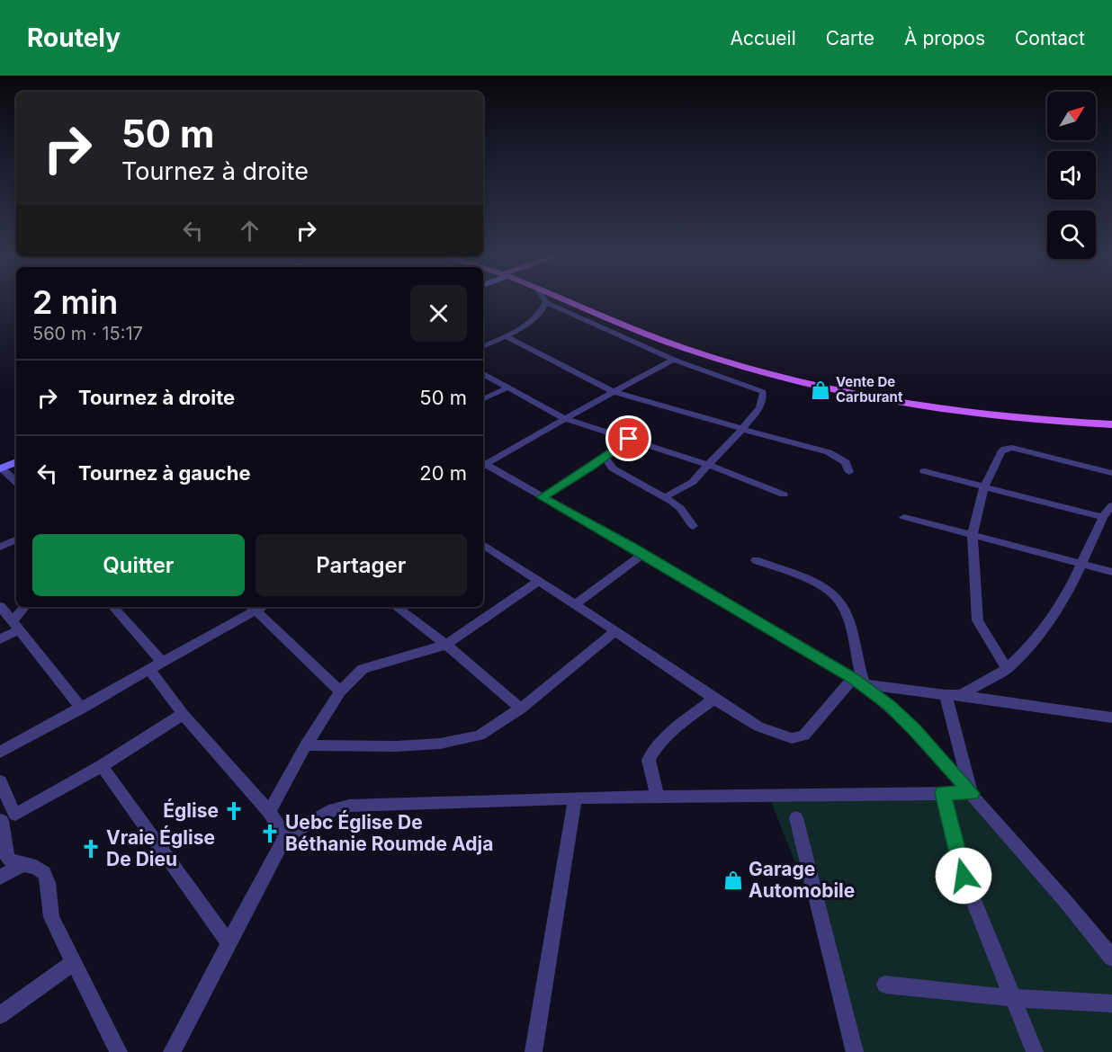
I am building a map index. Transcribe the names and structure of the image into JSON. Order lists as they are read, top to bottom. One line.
{"places":{"shop":["Vente De Carburant","Garage Automobile"],"church":["Église","Uebc Église De Béthanie Roumde Adja","Vraie Église De Dieu"]},"north":"top right","page":{"header":"Routely","nav":["Accueil","Carte","À propos","Contact"],"turn":["50 m","Tournez à droite"],"heading":["2 min","560 m · 15:17"],"list":[{"name":"Tournez à droite","value":"50 m"},{"name":"Tournez à gauche","value":"20 m"}],"buttons":["Quitter","Partager"]}}
